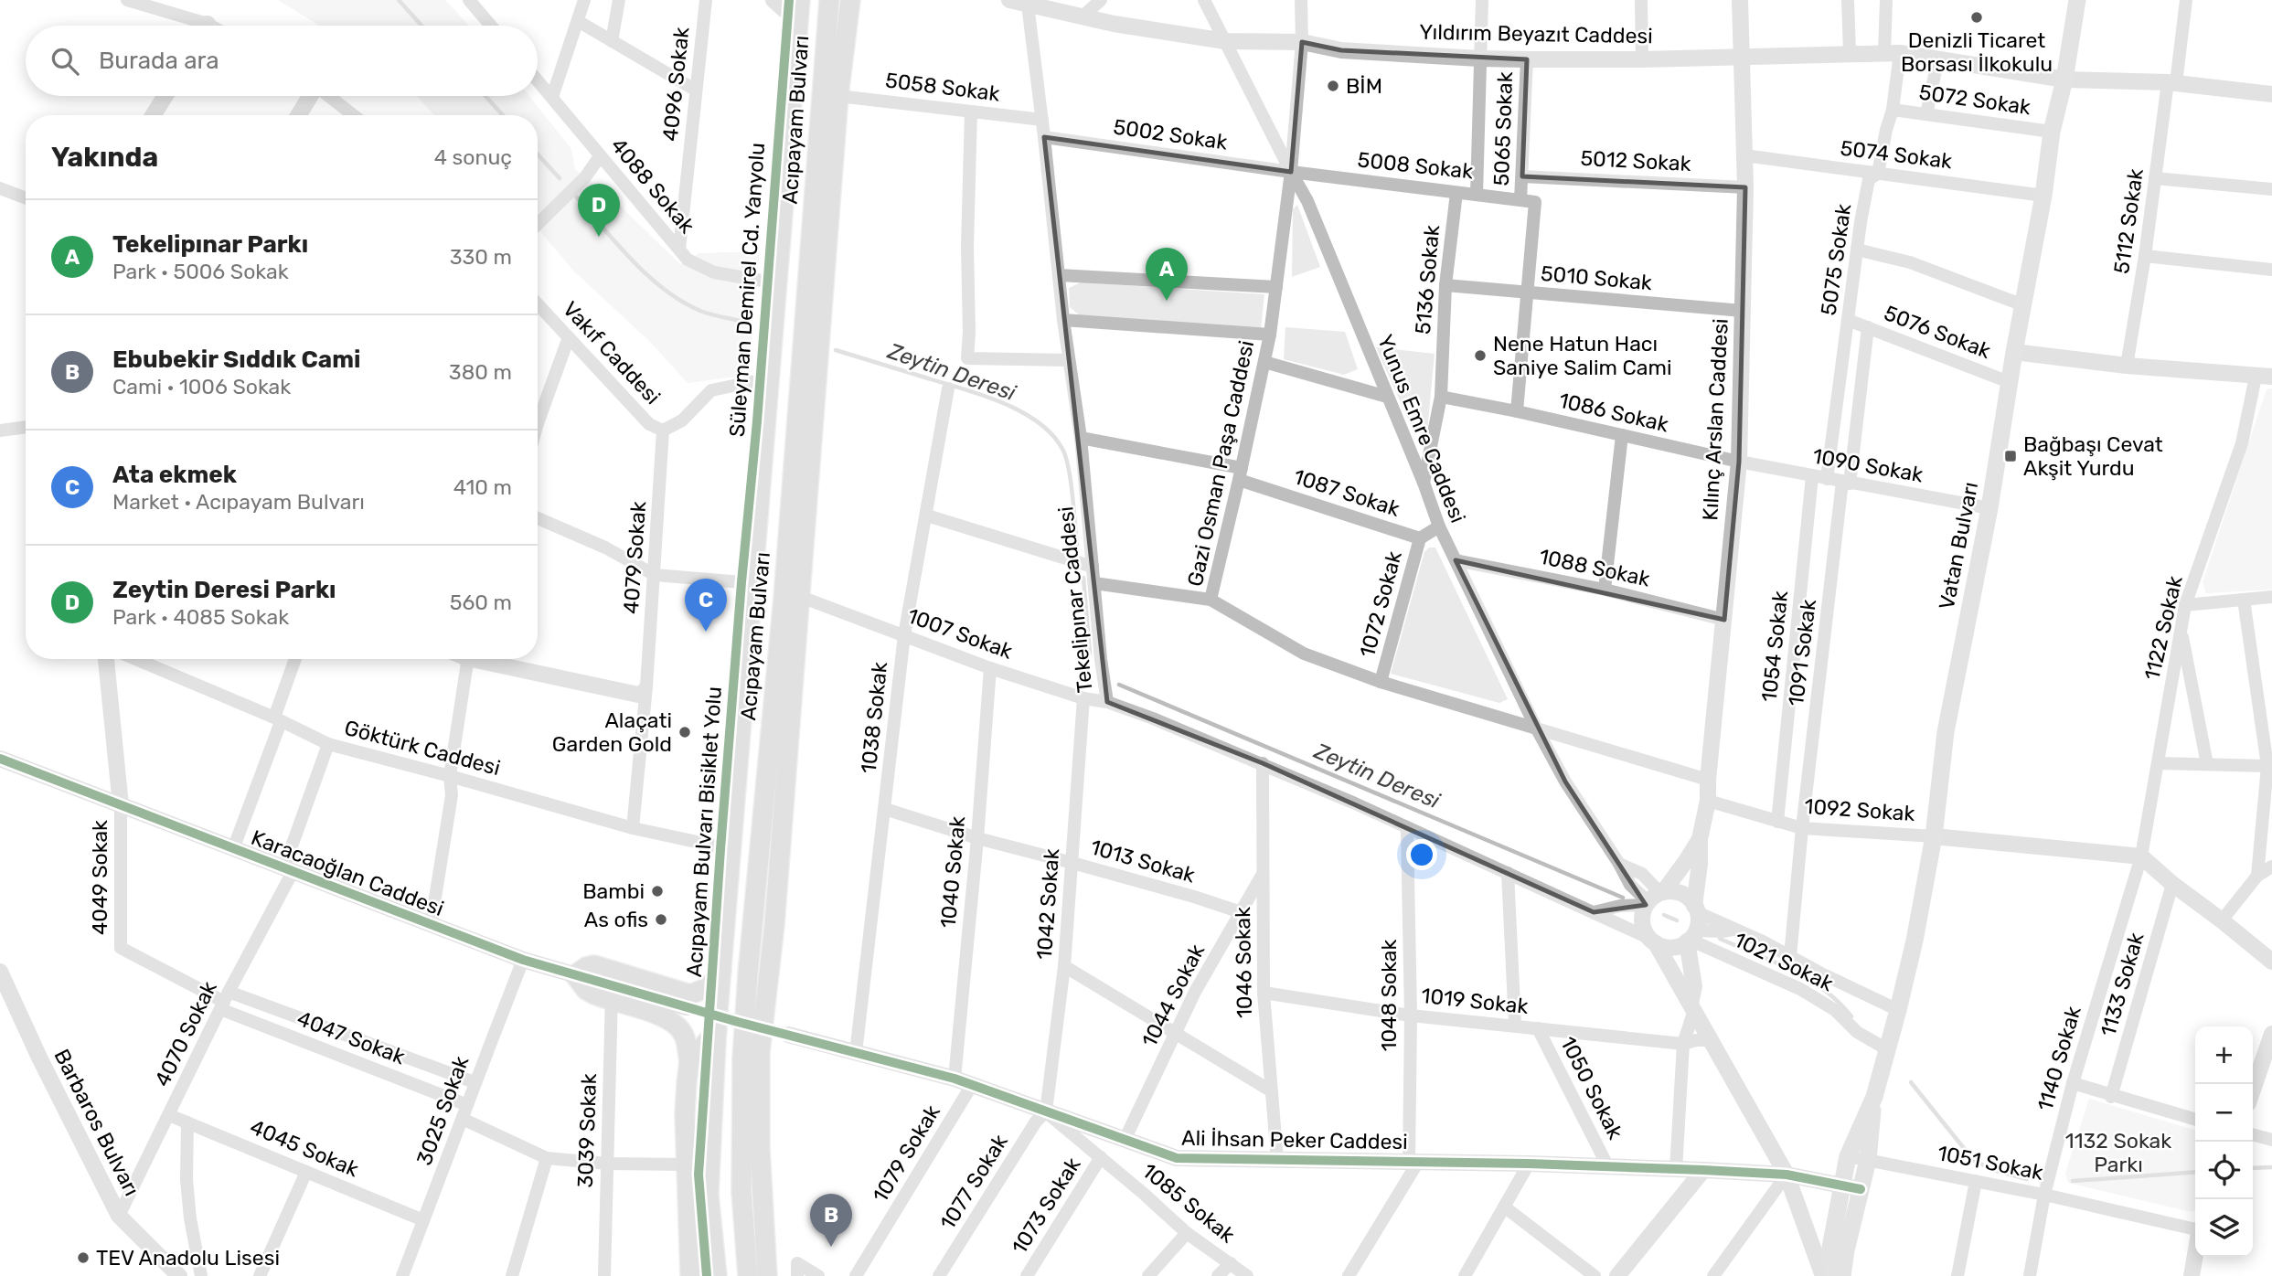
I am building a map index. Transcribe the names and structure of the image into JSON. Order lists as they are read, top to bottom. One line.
{"streets":{"main road":["Acıpayam Bulvarı","Vatan Bulvarı"],"street":["Yıldırım Beyazıt Caddesi","4096 Sokak","5058 Sokak","5072 Sokak","5065 Sokak","5002 Sokak","5074 Sokak","5012 Sokak","5008 Sokak","4088 Sokak","5112 Sokak","5075 Sokak","5010 Sokak","5136 Sokak","5076 Sokak","Vakıf Caddesi","1086 Sokak","Kılınç Arslan Caddesi","Yunus Emre Caddesi","Gazi Osman Paşa Caddesi","1090 Sokak","1087 Sokak","4079 Sokak","1088 Sokak","Tekelipınar Caddesi","1072 Sokak","1122 Sokak","1007 Sokak","1054 Sokak","1091 Sokak","1038 Sokak","Göktürk Caddesi","1092 Sokak","1013 Sokak","1040 Sokak","Karacaoğlan Caddesi","4049 Sokak","1042 Sokak","1021 Sokak","1046 Sokak","1133 Sokak","1044 Sokak","1048 Sokak","1019 Sokak","4070 Sokak","4047 Sokak","1140 Sokak","1050 Sokak","3025 Sokak","Barbaros Bulvarı","3039 Sokak","Ali İhsan Peker Caddesi","4045 Sokak","1079 Sokak","1051 Sokak","1077 Sokak","1085 Sokak","1073 Sokak"],"cycle path":["Süleyman Demirel Cd. Yanyolu"]},"crossings":[["Yıldırım Beyazıt Caddesi","5065 Sokak"],["Yıldırım Beyazıt Caddesi","5112 Sokak"],["Yıldırım Beyazıt Caddesi","5075 Sokak"],["Yıldırım Beyazıt Caddesi","Kılınç Arslan Caddesi"],["Yıldırım Beyazıt Caddesi","Yunus Emre Caddesi"],["Yıldırım Beyazıt Caddesi","Gazi Osman Paşa Caddesi"],["Yıldırım Beyazıt Caddesi","Vatan Bulvarı"],["Yıldırım Beyazıt Caddesi","Tekelipınar Caddesi"],["4096 Sokak","4088 Sokak"],["5058 Sokak","Tekelipınar Caddesi"],["5072 Sokak","5075 Sokak"],["5072 Sokak","Vatan Bulvarı"],["Acıpayam Bulvarı","4088 Sokak"],["Acıpayam Bulvarı","Vakıf Caddesi"],["Acıpayam Bulvarı","Göktürk Caddesi"],["5065 Sokak","5012 Sokak"],["5065 Sokak","5008 Sokak"],["5002 Sokak","5008 Sokak"],["5002 Sokak","Yunus Emre Caddesi"],["5002 Sokak","Gazi Osman Paşa Caddesi"],["5002 Sokak","Tekelipınar Caddesi"],["5074 Sokak","5075 Sokak"],["5074 Sokak","Kılınç Arslan Caddesi"],["5074 Sokak","Vatan Bulvarı"],["5012 Sokak","Kılınç Arslan Caddesi"],["5008 Sokak","5010 Sokak"],["5008 Sokak","5136 Sokak"],["5008 Sokak","Yunus Emre Caddesi"],["5008 Sokak","Gazi Osman Paşa Caddesi"],["5075 Sokak","5076 Sokak"],["5075 Sokak","1090 Sokak"],["5010 Sokak","5136 Sokak"],["5010 Sokak","Kılınç Arslan Caddesi"],["5136 Sokak","1086 Sokak"],["5136 Sokak","Yunus Emre Caddesi"],["5076 Sokak","Vatan Bulvarı"],["5076 Sokak","1091 Sokak"],["Vakıf Caddesi","4079 Sokak"],["1086 Sokak","Kılınç Arslan Caddesi"],["1086 Sokak","1090 Sokak"],["Kılınç Arslan Caddesi","Yunus Emre Caddesi"],["Kılınç Arslan Caddesi","Gazi Osman Paşa Caddesi"],["Kılınç Arslan Caddesi","1090 Sokak"],["Kılınç Arslan Caddesi","1088 Sokak"],["Kılınç Arslan Caddesi","Tekelipınar Caddesi"],["Kılınç Arslan Caddesi","1092 Sokak"],["Kılınç Arslan Caddesi","1021 Sokak"],["Yunus Emre Caddesi","Gazi Osman Paşa Caddesi"],["Yunus Emre Caddesi","1087 Sokak"],["Yunus Emre Caddesi","1088 Sokak"],["Yunus Emre Caddesi","Tekelipınar Caddesi"],["Yunus Emre Caddesi","1021 Sokak"],["Gazi Osman Paşa Caddesi","1087 Sokak"],["Gazi Osman Paşa Caddesi","1072 Sokak"],["1090 Sokak","Vatan Bulvarı"],["1090 Sokak","1054 Sokak"],["1090 Sokak","1091 Sokak"],["1087 Sokak","Tekelipınar Caddesi"],["1087 Sokak","1072 Sokak"],["Vatan Bulvarı","1092 Sokak"],["Vatan Bulvarı","1021 Sokak"],["Vatan Bulvarı","Ali İhsan Peker Caddesi"],["Vatan Bulvarı","1051 Sokak"],["4079 Sokak","Göktürk Caddesi"],["Tekelipınar Caddesi","1007 Sokak"],["Tekelipınar Caddesi","1021 Sokak"],["Tekelipınar Caddesi","1046 Sokak"],["Tekelipınar Caddesi","1048 Sokak"],["1122 Sokak","1140 Sokak"],["1007 Sokak","1038 Sokak"],["1007 Sokak","1040 Sokak"],["1007 Sokak","1042 Sokak"],["1054 Sokak","1092 Sokak"],["1091 Sokak","1092 Sokak"],["1038 Sokak","1013 Sokak"],["1038 Sokak","Ali İhsan Peker Caddesi"],["Göktürk Caddesi","4070 Sokak"],["1013 Sokak","1040 Sokak"],["1013 Sokak","1042 Sokak"],["1013 Sokak","1044 Sokak"],["1040 Sokak","Ali İhsan Peker Caddesi"],["Karacaoğlan Caddesi","4049 Sokak"],["Karacaoğlan Caddesi","4070 Sokak"],["Karacaoğlan Caddesi","3025 Sokak"],["4049 Sokak","4070 Sokak"],["4049 Sokak","4047 Sokak"],["1042 Sokak","Ali İhsan Peker Caddesi"],["1042 Sokak","1077 Sokak"],["1042 Sokak","1085 Sokak"],["1046 Sokak","1044 Sokak"],["1046 Sokak","1019 Sokak"],["1046 Sokak","Ali İhsan Peker Caddesi"],["1044 Sokak","Ali İhsan Peker Caddesi"],["1048 Sokak","1019 Sokak"],["1048 Sokak","Ali İhsan Peker Caddesi"],["1019 Sokak","1050 Sokak"],["4070 Sokak","4047 Sokak"],["4070 Sokak","Barbaros Bulvarı"],["4070 Sokak","4045 Sokak"],["4047 Sokak","3025 Sokak"],["1140 Sokak","1051 Sokak"],["1050 Sokak","Ali İhsan Peker Caddesi"],["3025 Sokak","4045 Sokak"],["Ali İhsan Peker Caddesi","1079 Sokak"],["Ali İhsan Peker Caddesi","1077 Sokak"],["Ali İhsan Peker Caddesi","1085 Sokak"],["1077 Sokak","1085 Sokak"],["1085 Sokak","1073 Sokak"]],"water":["Zeytin Deresi"],"parks":["1132 Sokak Parkı"],"places":{"other":["Denizli Ticaret Borsası İlkokulu","BİM","Nene Hatun Hacı Saniye Salim Cami","Alaçati Garden Gold","Bambi","As ofis","TEV Anadolu Lisesi"],"transit":["Bağbaşı Cevat Akşit Yurdu"]},"page":{"search":"Burada ara","heading":["Yakında","4 sonuç"],"pins":["D","A","C","B"],"list":[{"mark":"A","name":"Tekelipınar Parkı","note":"Park · 5006 Sokak","value":"330 m"},{"mark":"B","name":"Ebubekir Sıddık Cami","note":"Cami · 1006 Sokak","value":"380 m"},{"mark":"C","name":"Ata ekmek","note":"Market · Acıpayam Bulvarı","value":"410 m"},{"mark":"D","name":"Zeytin Deresi Parkı","note":"Park · 4085 Sokak","value":"560 m"}],"map_buttons":["+","−"]}}
